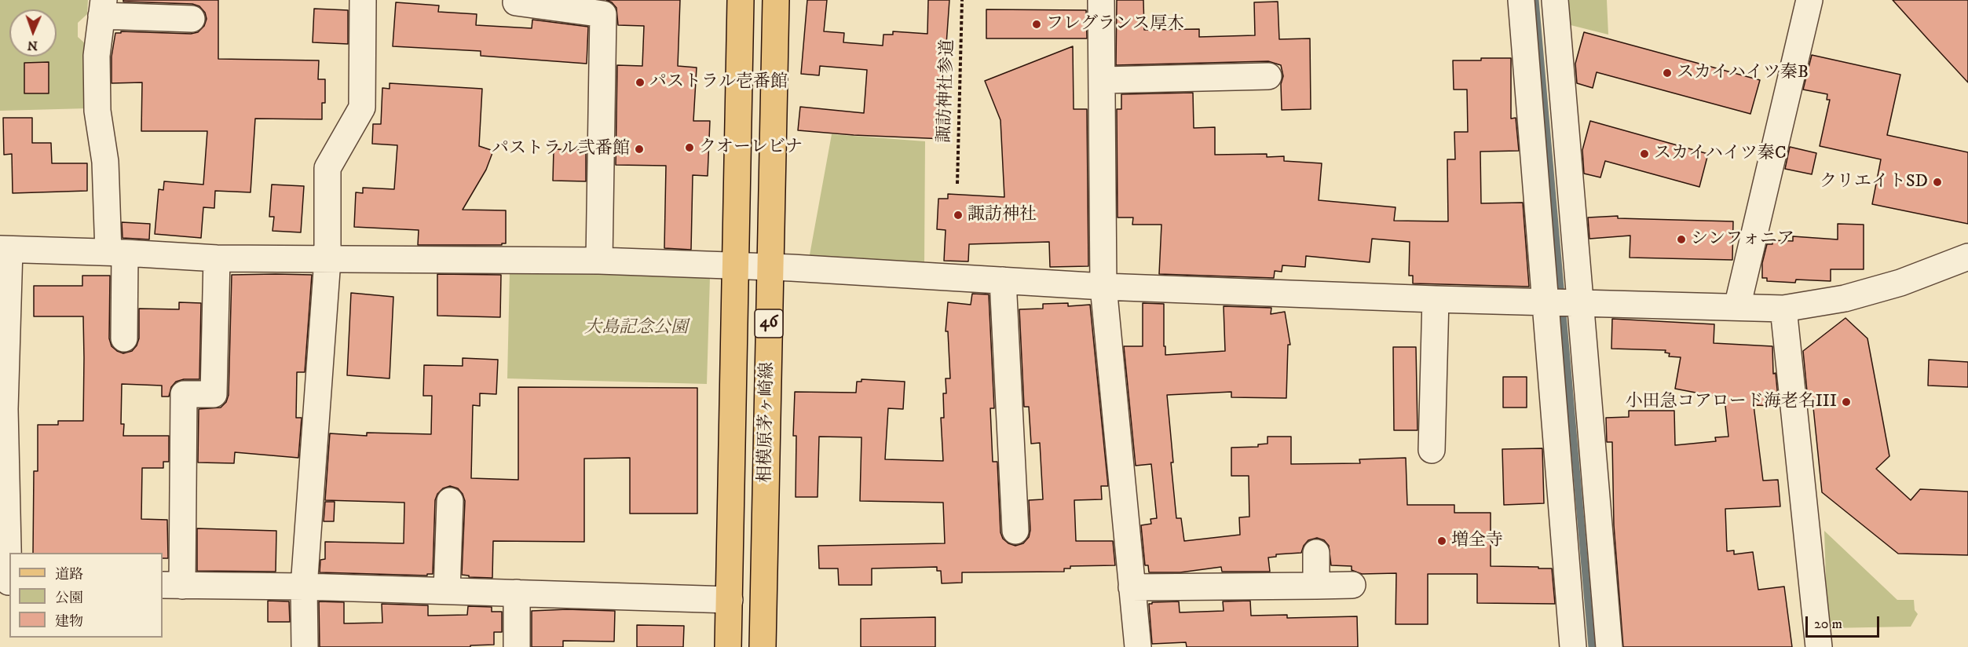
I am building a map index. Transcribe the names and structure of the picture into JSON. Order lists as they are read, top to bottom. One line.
{"streets":{"main road":["46","相模原茅ヶ崎線"],"path":["諏訪神社参道"]},"parks":["大島記念公園"],"places":["フレグランス厚木","スカイハイツ秦B","パストラル壱番館","クオーレビナ","パストラル弐番館","スカイハイツ秦C","クリエイトSD","諏訪神社","シンフォニア","小田急コアロード海老名III","増全寺"],"legend":["道路","公園","建物"],"scale_bar":"20 m","north":"bottom"}
